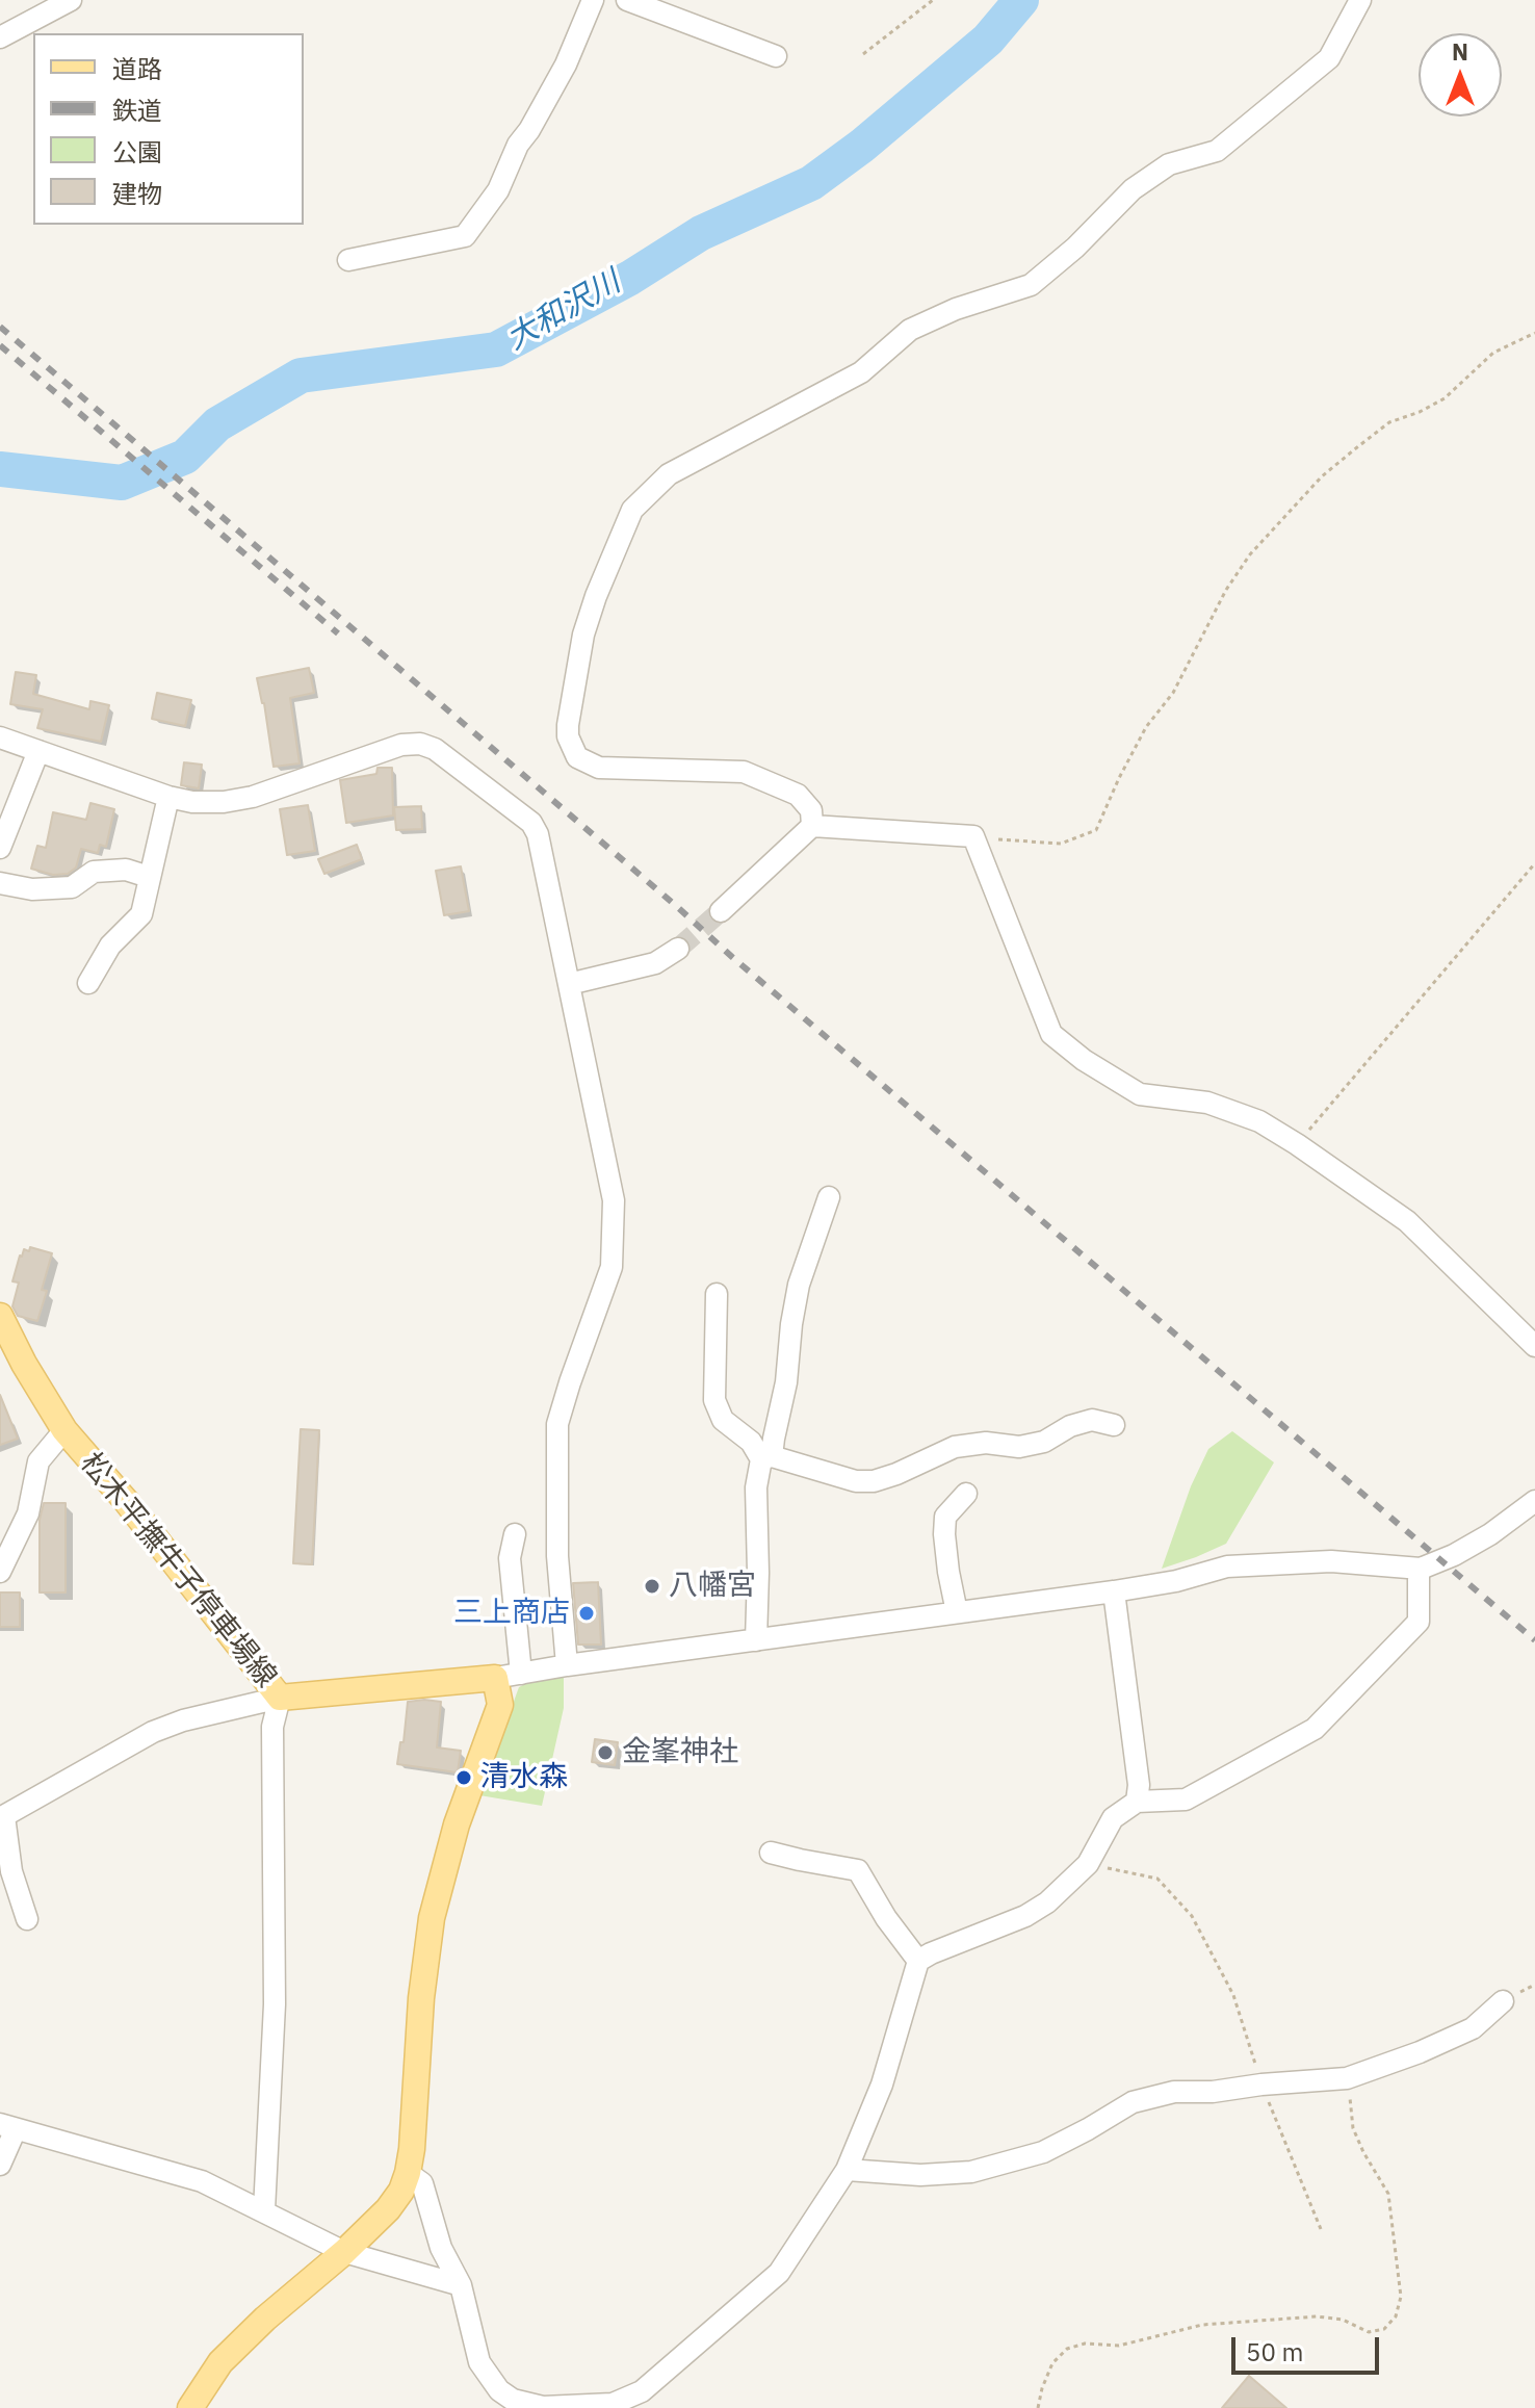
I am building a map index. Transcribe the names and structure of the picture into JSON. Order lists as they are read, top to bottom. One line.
{"streets":{"main road":["松木平撫牛子停車場線"]},"water":["大和沢川"],"places":["八幡宮","三上商店","金峯神社","清水森"],"legend":["道路","鉄道","公園","建物"],"scale_bar":"50 m","north":"top"}
